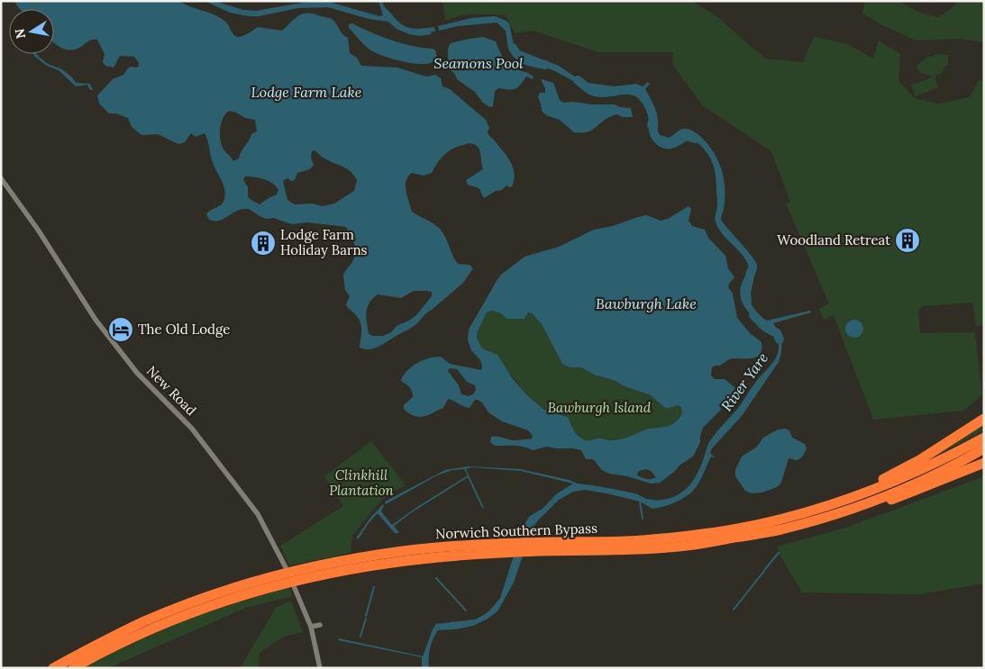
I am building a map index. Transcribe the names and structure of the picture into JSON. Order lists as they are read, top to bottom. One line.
{"streets":{"highway":["Norwich Southern Bypass"],"street":["New Road"]},"water":["Seamons Pool","Lodge Farm Lake","Bawburgh Lake","River Yare"],"parks":["Bawburgh Island","Clinkhill Plantation"],"places":{"building":["Woodland Retreat","Lodge Farm Holiday Barns"],"hotel":["The Old Lodge"]},"north":"left"}
